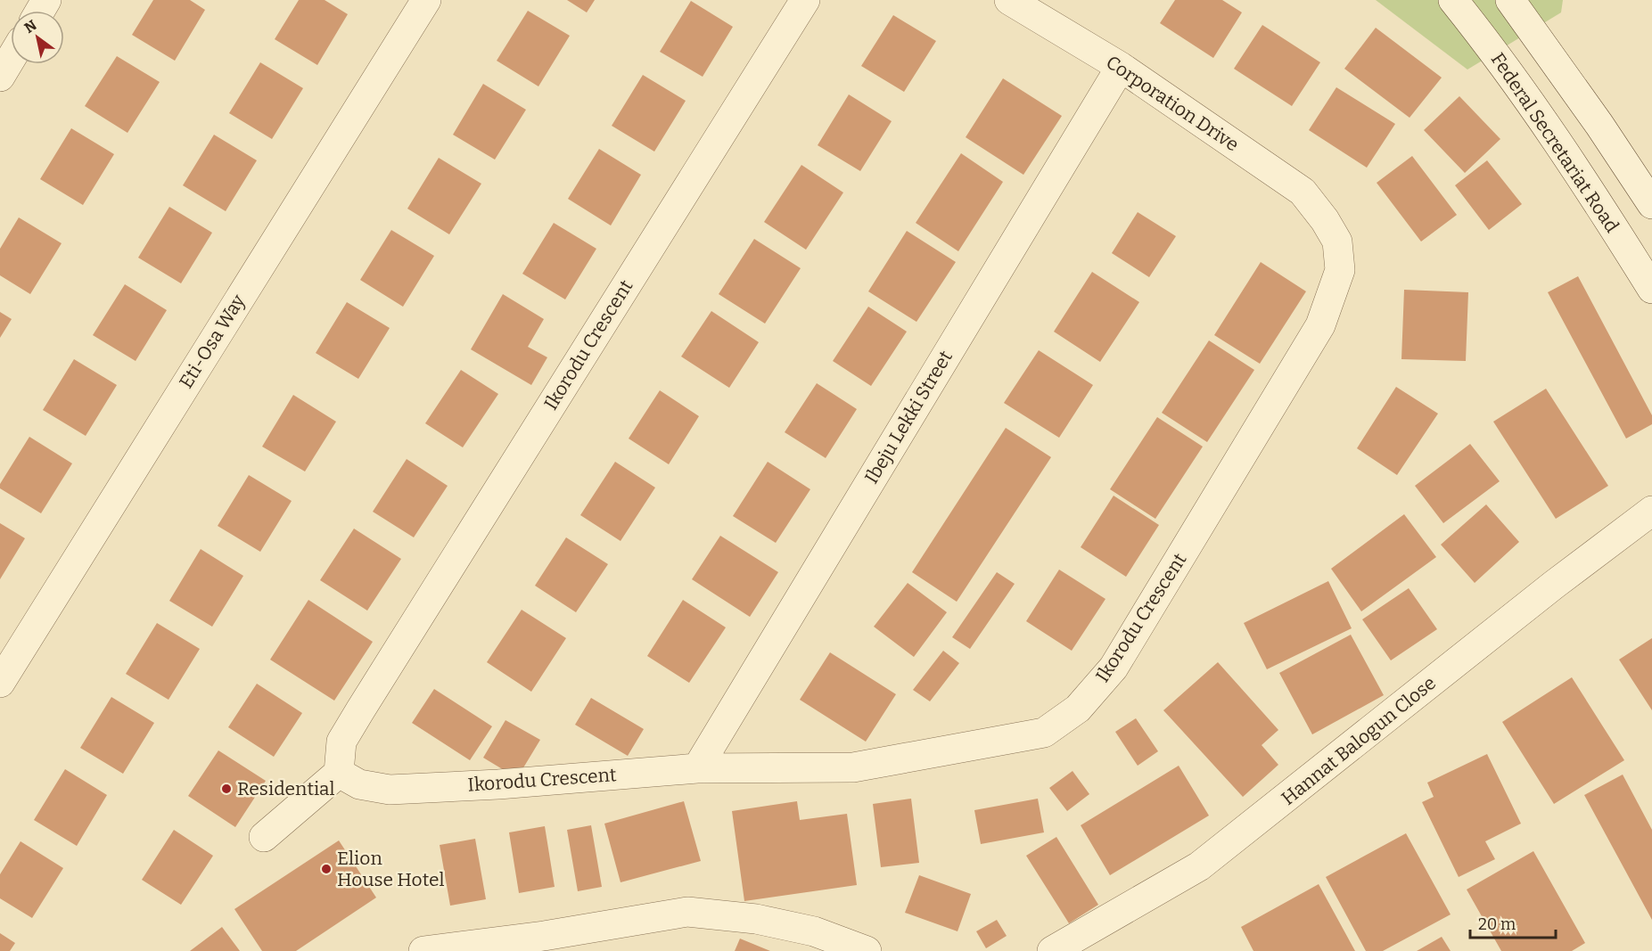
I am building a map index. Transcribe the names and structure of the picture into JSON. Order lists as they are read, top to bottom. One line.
{"streets":{"street":["Corporation Drive","Federal Secretariat Road","Eti-Osa Way","Ikorodu Crescent","Ibeju Lekki Street","Hannat Balogun Close"]},"crossings":[["Corporation Drive","Ikorodu Crescent"],["Corporation Drive","Ibeju Lekki Street"],["Ikorodu Crescent","Ibeju Lekki Street"]],"places":["Residential","Elion House Hotel"],"scale_bar":"20 m","north":"top left"}
